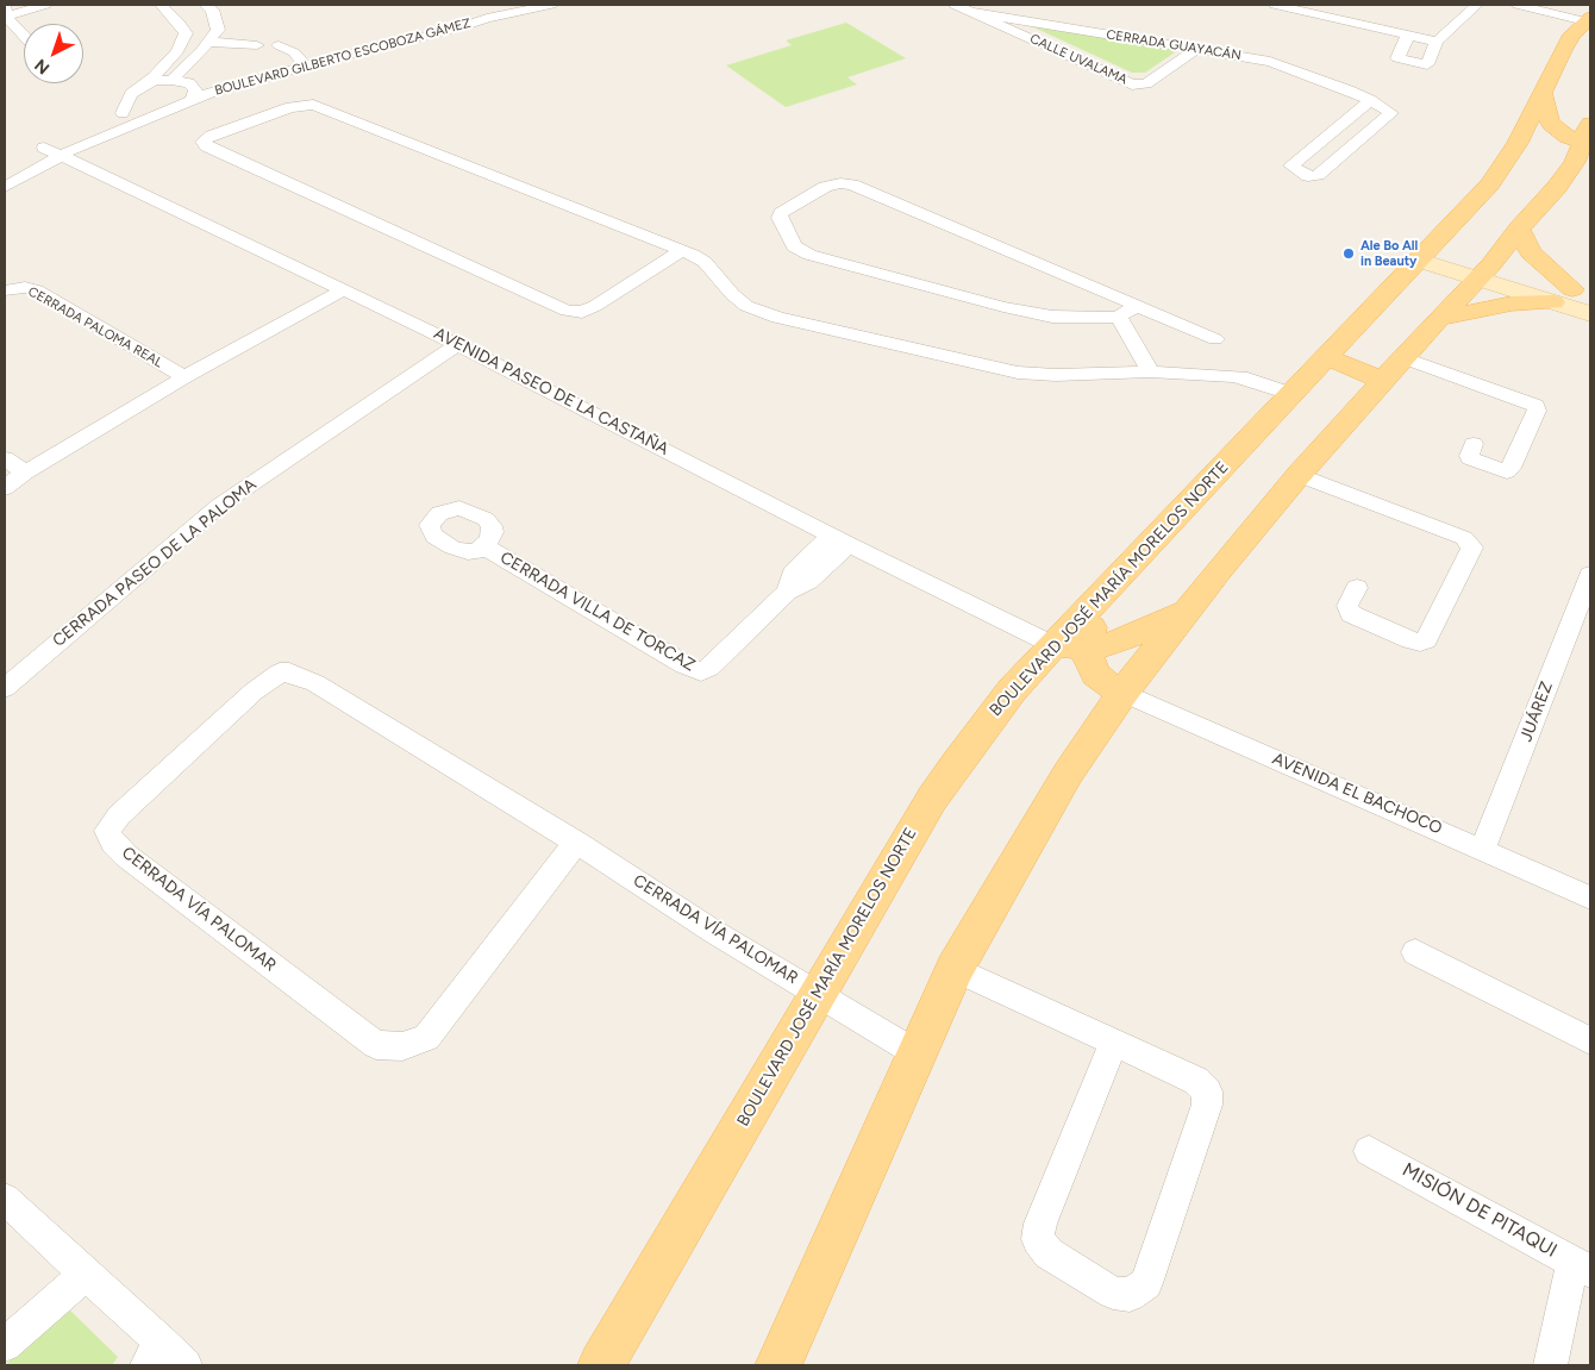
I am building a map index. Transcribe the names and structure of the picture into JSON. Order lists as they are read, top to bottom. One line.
{"streets":{"main road":["BOULEVARD JOSÉ MARÍA MORELOS NORTE"],"street":["CERRADA GUAYACÁN","BOULEVARD GILBERTO ESCOBOZA GÁMEZ","CALLE UVALAMA","CERRADA PALOMA REAL","AVENIDA PASEO DE LA CASTAÑA","CERRADA PASEO DE LA PALOMA","CERRADA VILLA DE TORCAZ","JUÁREZ","AVENIDA EL BACHOCO","CERRADA VÍA PALOMAR","MISIÓN DE PITAQUI"]},"crossings":[["CERRADA GUAYACÁN","CALLE UVALAMA"],["BOULEVARD GILBERTO ESCOBOZA GÁMEZ","AVENIDA PASEO DE LA CASTAÑA"],["CERRADA PALOMA REAL","AVENIDA PASEO DE LA CASTAÑA"],["AVENIDA PASEO DE LA CASTAÑA","CERRADA PASEO DE LA PALOMA"],["AVENIDA PASEO DE LA CASTAÑA","BOULEVARD JOSÉ MARÍA MORELOS NORTE"],["AVENIDA PASEO DE LA CASTAÑA","CERRADA VILLA DE TORCAZ"],["BOULEVARD JOSÉ MARÍA MORELOS NORTE","CERRADA VÍA PALOMAR"],["JUÁREZ","AVENIDA EL BACHOCO"]],"places":["Ale Bo All in Beauty"],"north":"bottom left"}
